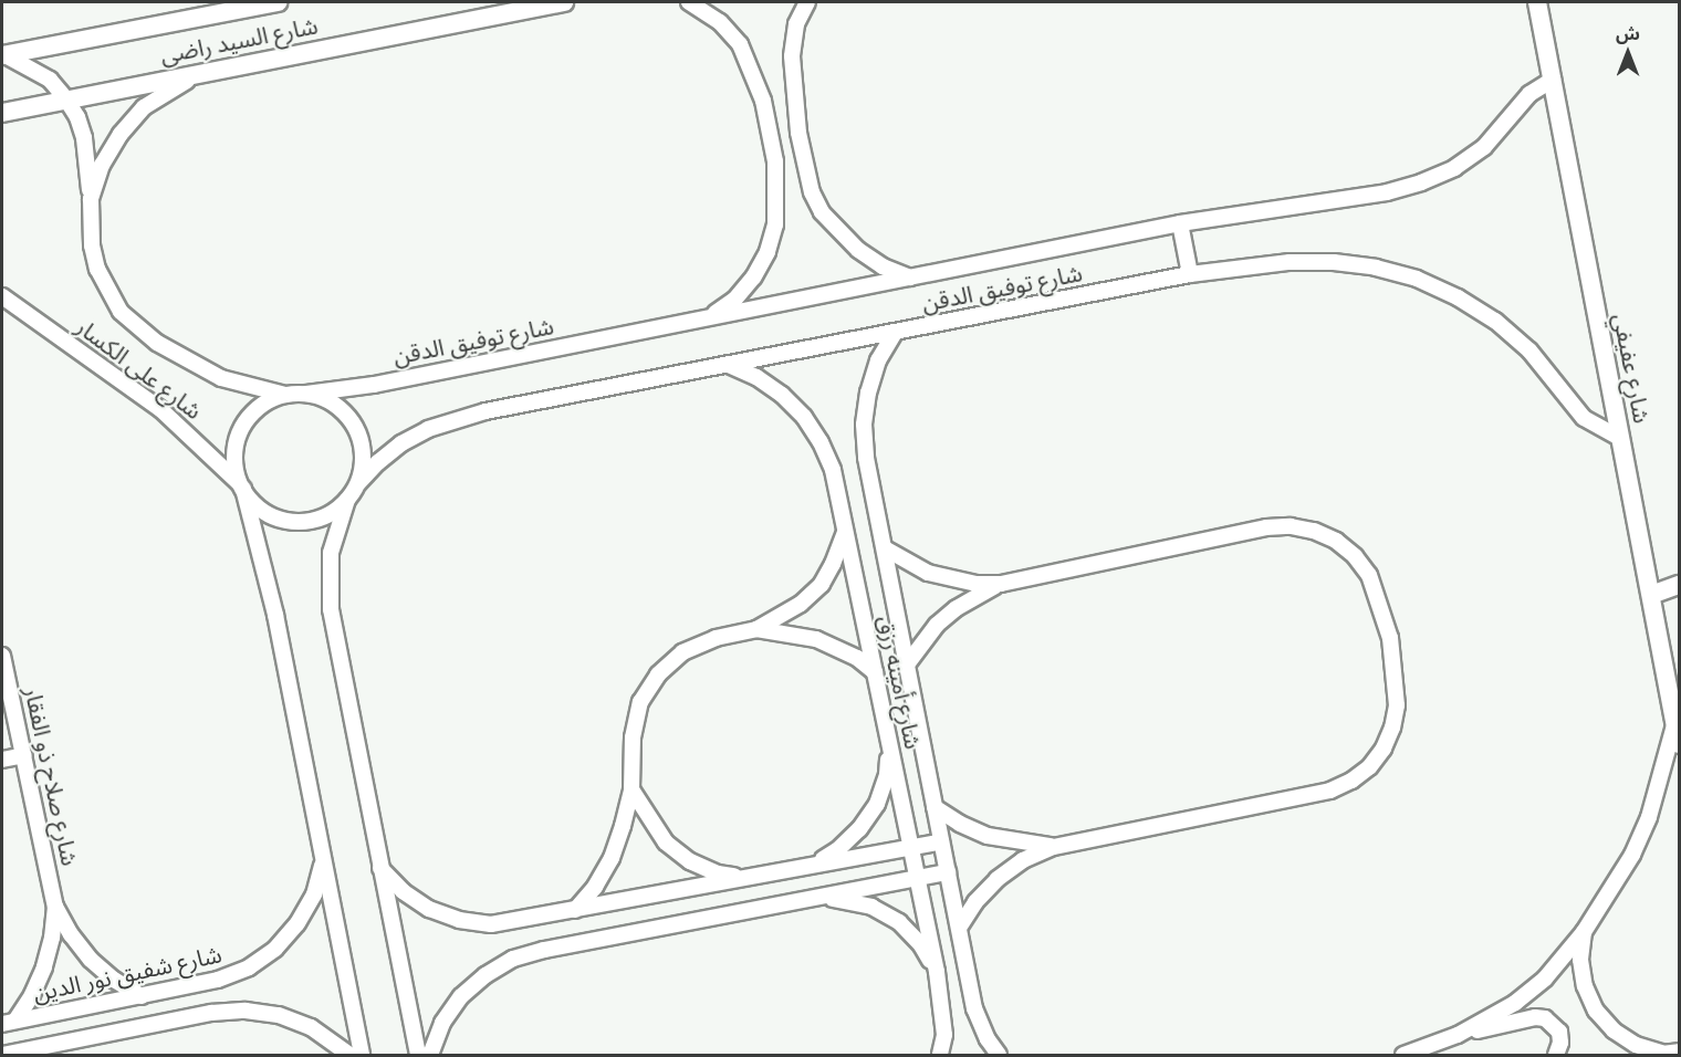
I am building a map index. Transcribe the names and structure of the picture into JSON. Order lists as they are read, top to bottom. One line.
{"streets":{"street":["شارع السيد راضى","شارع توفيق الدقن","شارع على الكسار","شارع عفيفي","شارع أمينه رزق","شارع صلاح ذو الفقار","شارع شفيق نور الدين"]},"crossings":[["شارع السيد راضى","شارع على الكسار"],["شارع توفيق الدقن","شارع على الكسار"],["شارع توفيق الدقن","شارع عفيفي"],["شارع توفيق الدقن","شارع أمينه رزق"],["شارع صلاح ذو الفقار","شارع شفيق نور الدين"]],"north":"top"}
